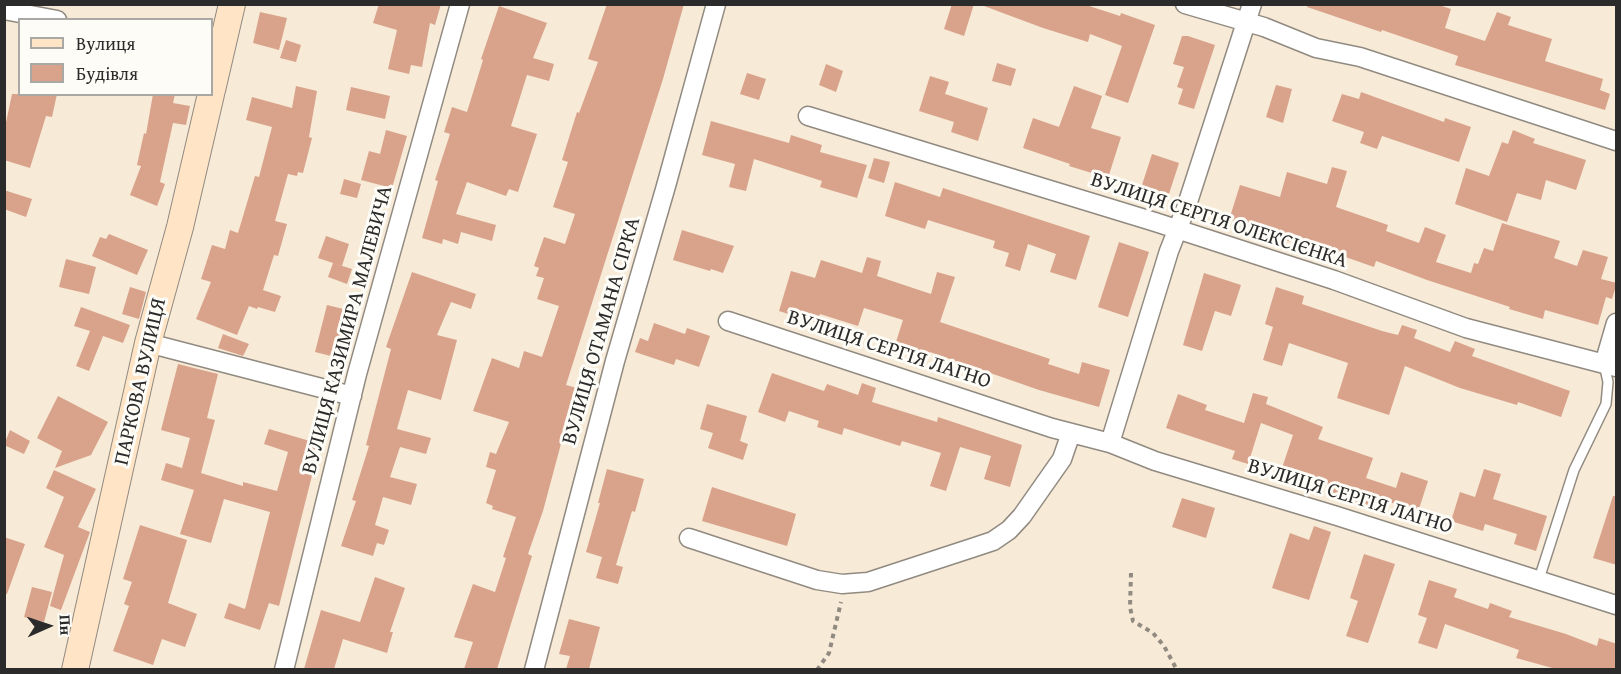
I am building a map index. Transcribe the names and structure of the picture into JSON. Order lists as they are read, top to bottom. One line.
{"streets":{"street":["ВУЛИЦЯ СЕРГІЯ ОЛЕКСІЄНКА","ВУЛИЦЯ КАЗИМИРА МАЛЕВИЧА","ВУЛИЦЯ ОТАМАНА СІРКА","ВУЛИЦЯ СЕРГІЯ ЛАГНО","ПАРКОВА ВУЛИЦЯ"]},"legend":["Вулиця","Будівля"],"north":"right"}
